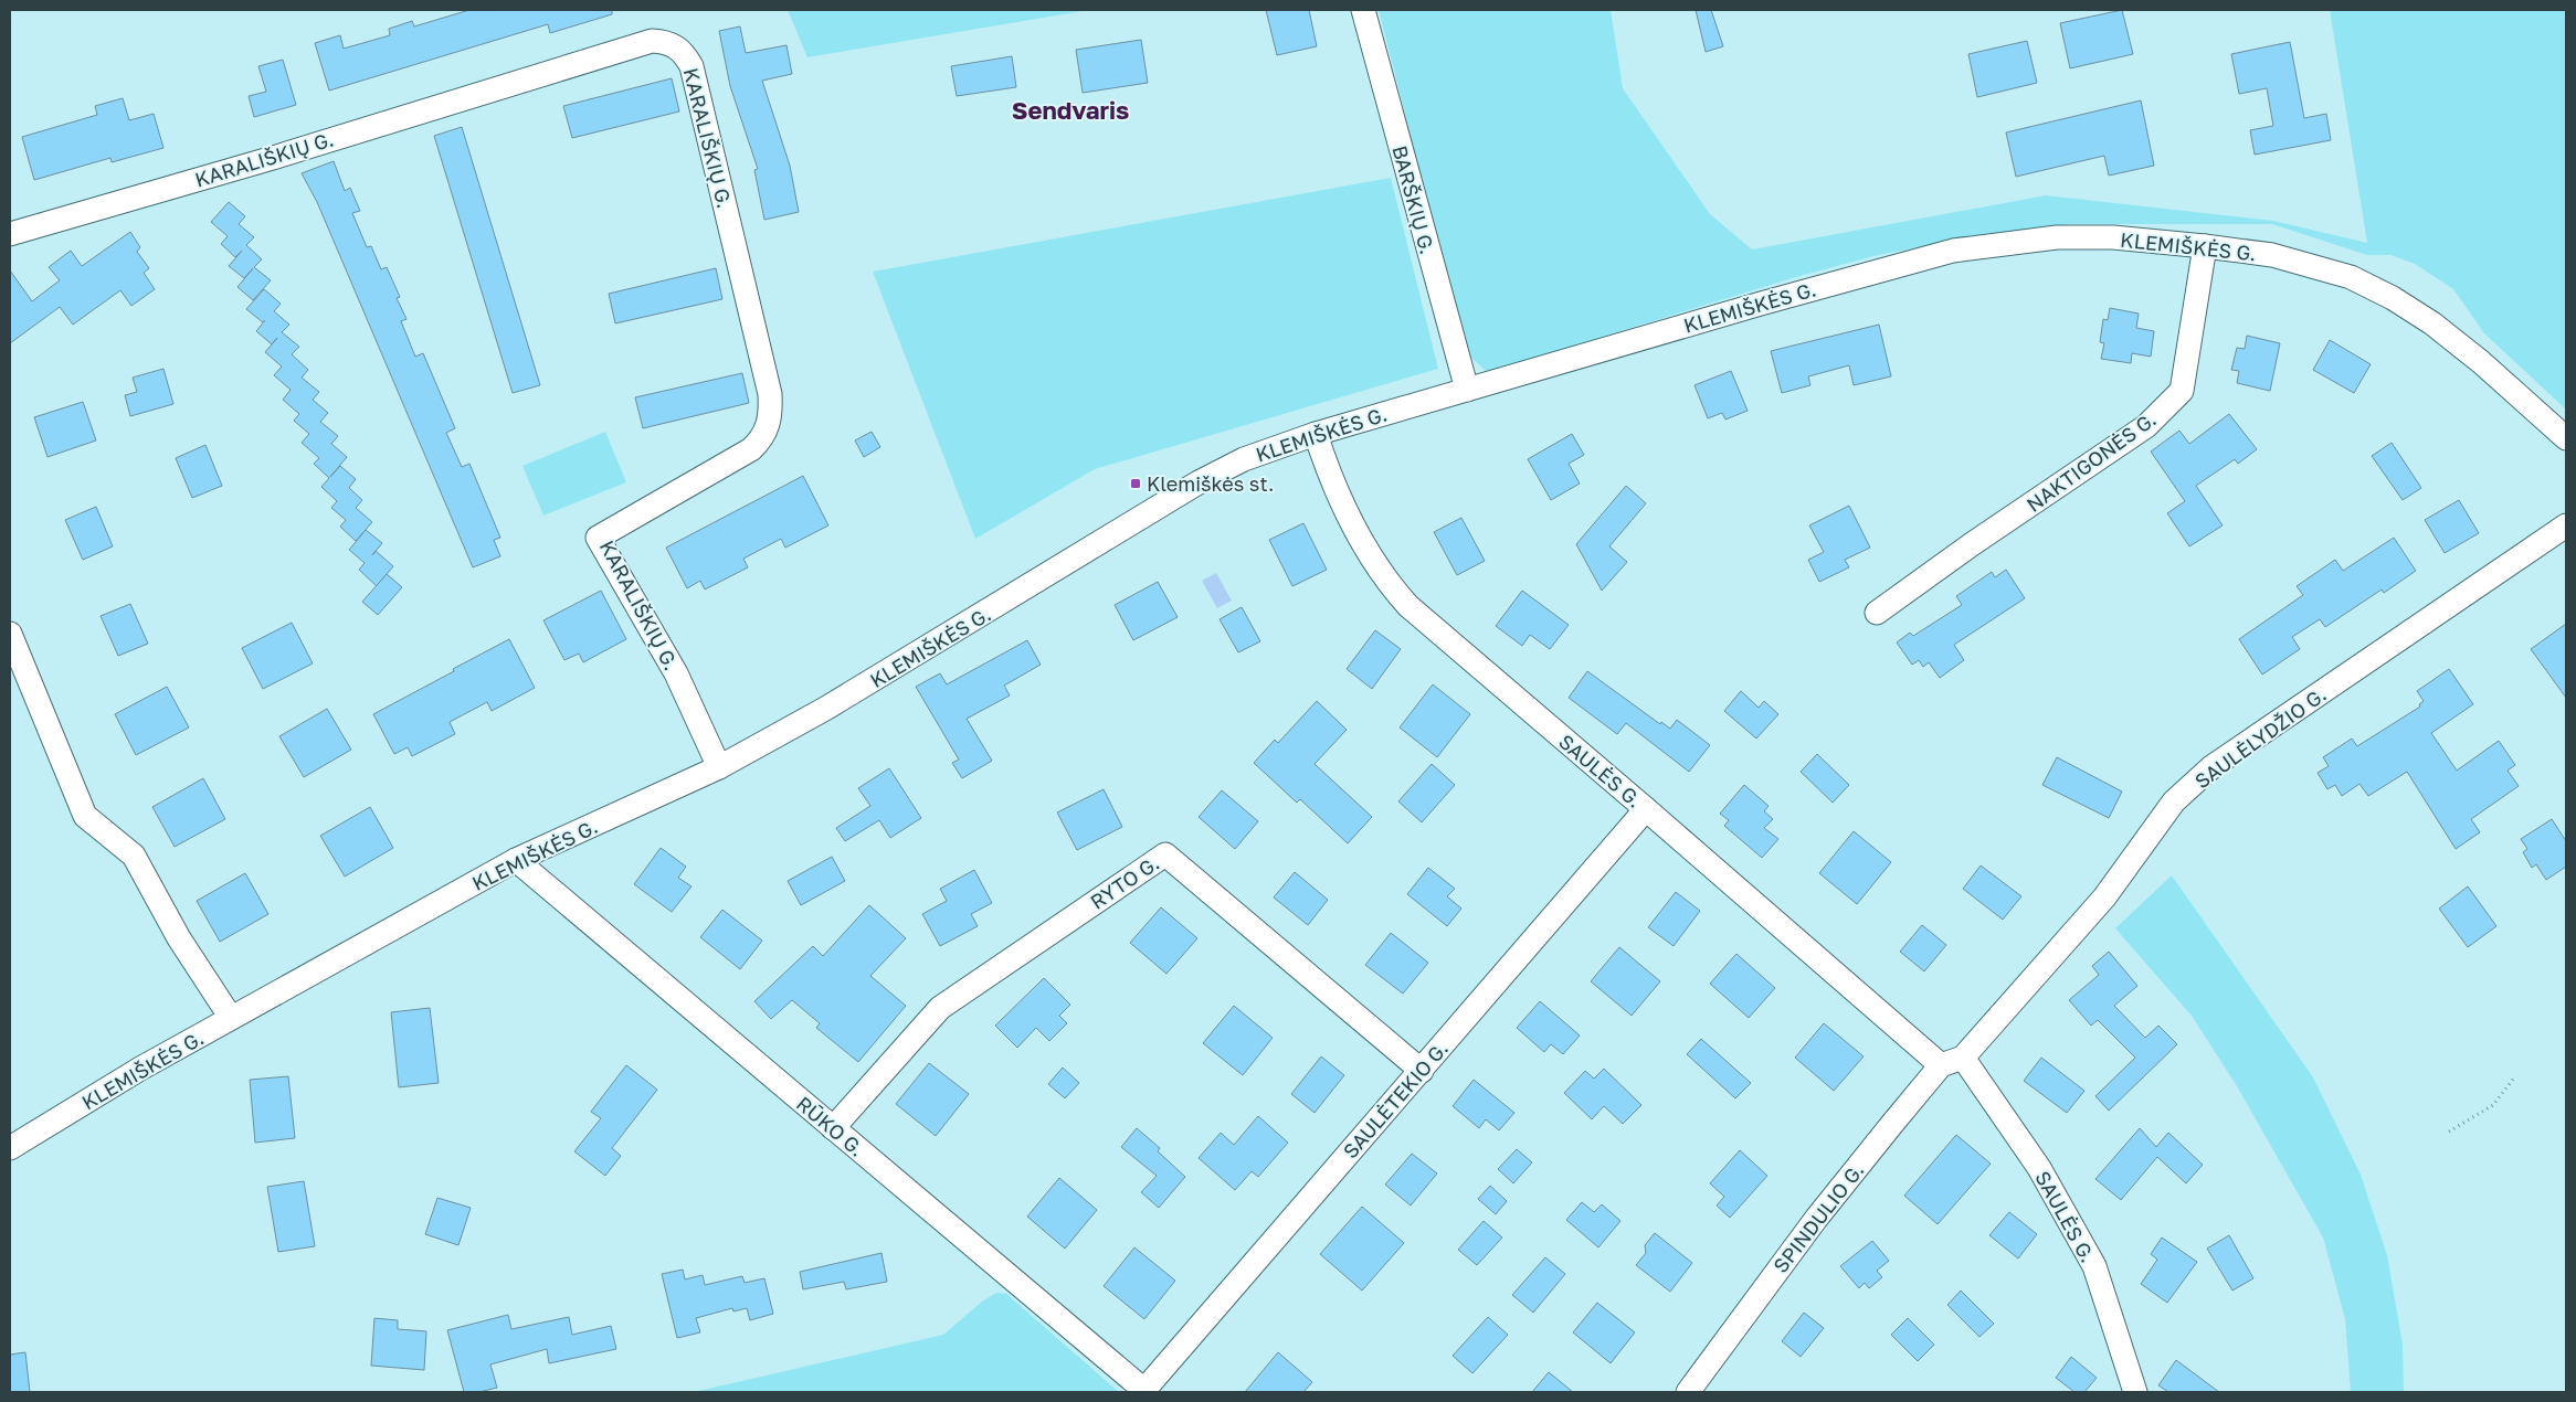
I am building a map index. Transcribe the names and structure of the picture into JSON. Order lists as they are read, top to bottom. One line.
{"streets":{"street":["KARALIŠKIŲ G.","BARŠKIŲ G.","KLEMIŠKĖS G.","NAKTIGONĖS G.","SAULĖLYDŽIO G.","SAULĖS G.","RYTO G.","SAULĖTEKIO G.","RŪKO G.","SPINDULIO G."]},"crossings":[["KARALIŠKIŲ G.","KLEMIŠKĖS G."],["BARŠKIŲ G.","KLEMIŠKĖS G."],["KLEMIŠKĖS G.","NAKTIGONĖS G."],["KLEMIŠKĖS G.","SAULĖS G."],["KLEMIŠKĖS G.","RŪKO G."],["SAULĖLYDŽIO G.","SAULĖS G."],["SAULĖLYDŽIO G.","SPINDULIO G."],["SAULĖS G.","SAULĖTEKIO G."],["SAULĖS G.","SPINDULIO G."],["RYTO G.","SAULĖTEKIO G."],["RYTO G.","RŪKO G."],["SAULĖTEKIO G.","RŪKO G."]],"districts":["Sendvaris"],"places":{"transit":["Klemiškės st."]}}
